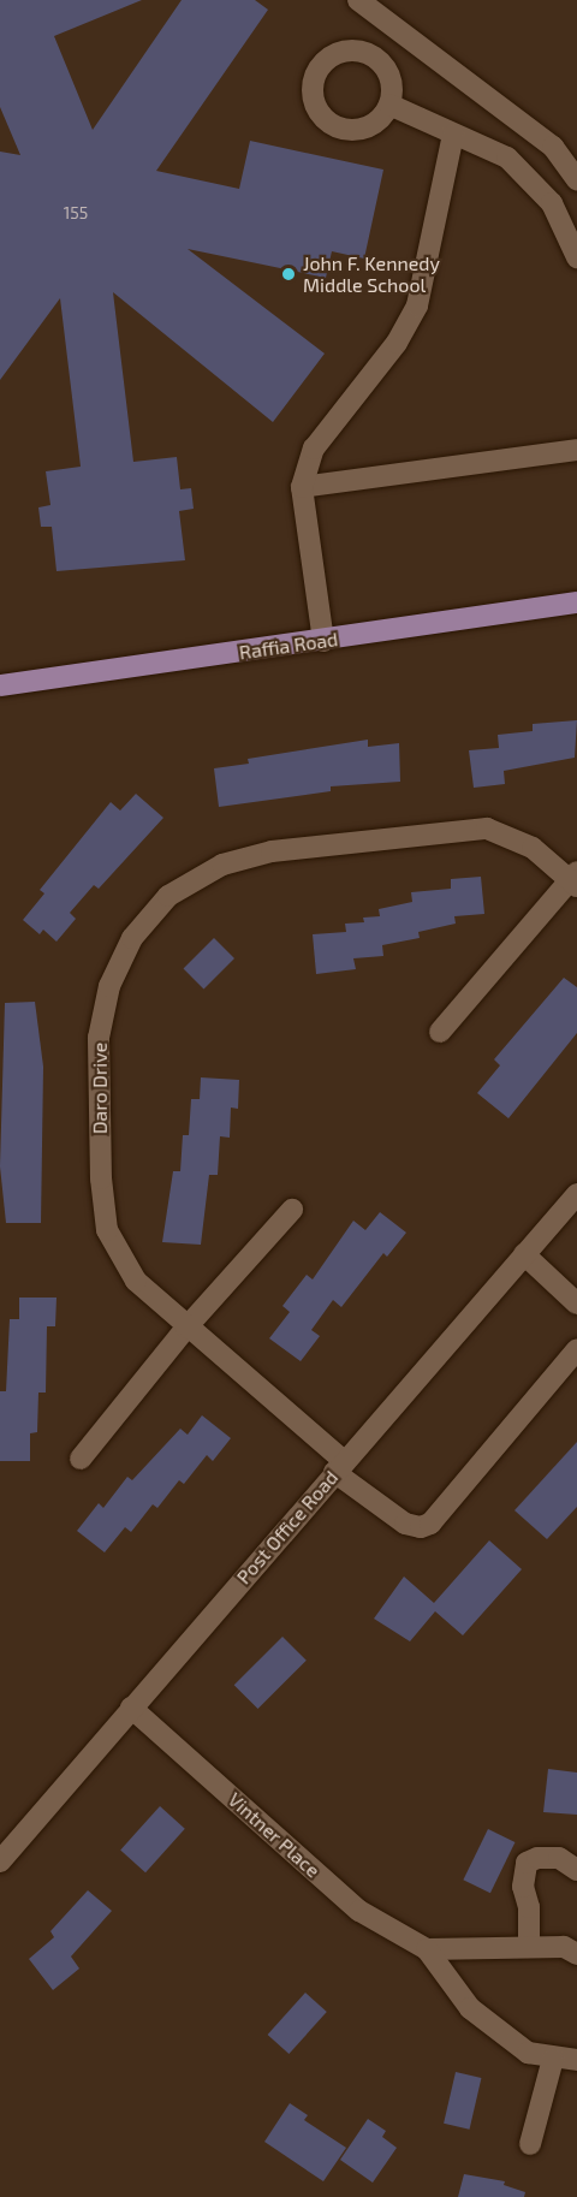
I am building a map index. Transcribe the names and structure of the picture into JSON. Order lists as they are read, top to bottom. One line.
{"streets":{"main road":["Raffia Road"],"street":["Daro Drive","Post Office Road","Vintner Place"]},"crossings":[["Daro Drive","Post Office Road"],["Post Office Road","Vintner Place"]],"places":["John F. Kennedy Middle School"],"house_numbers":["155"]}
